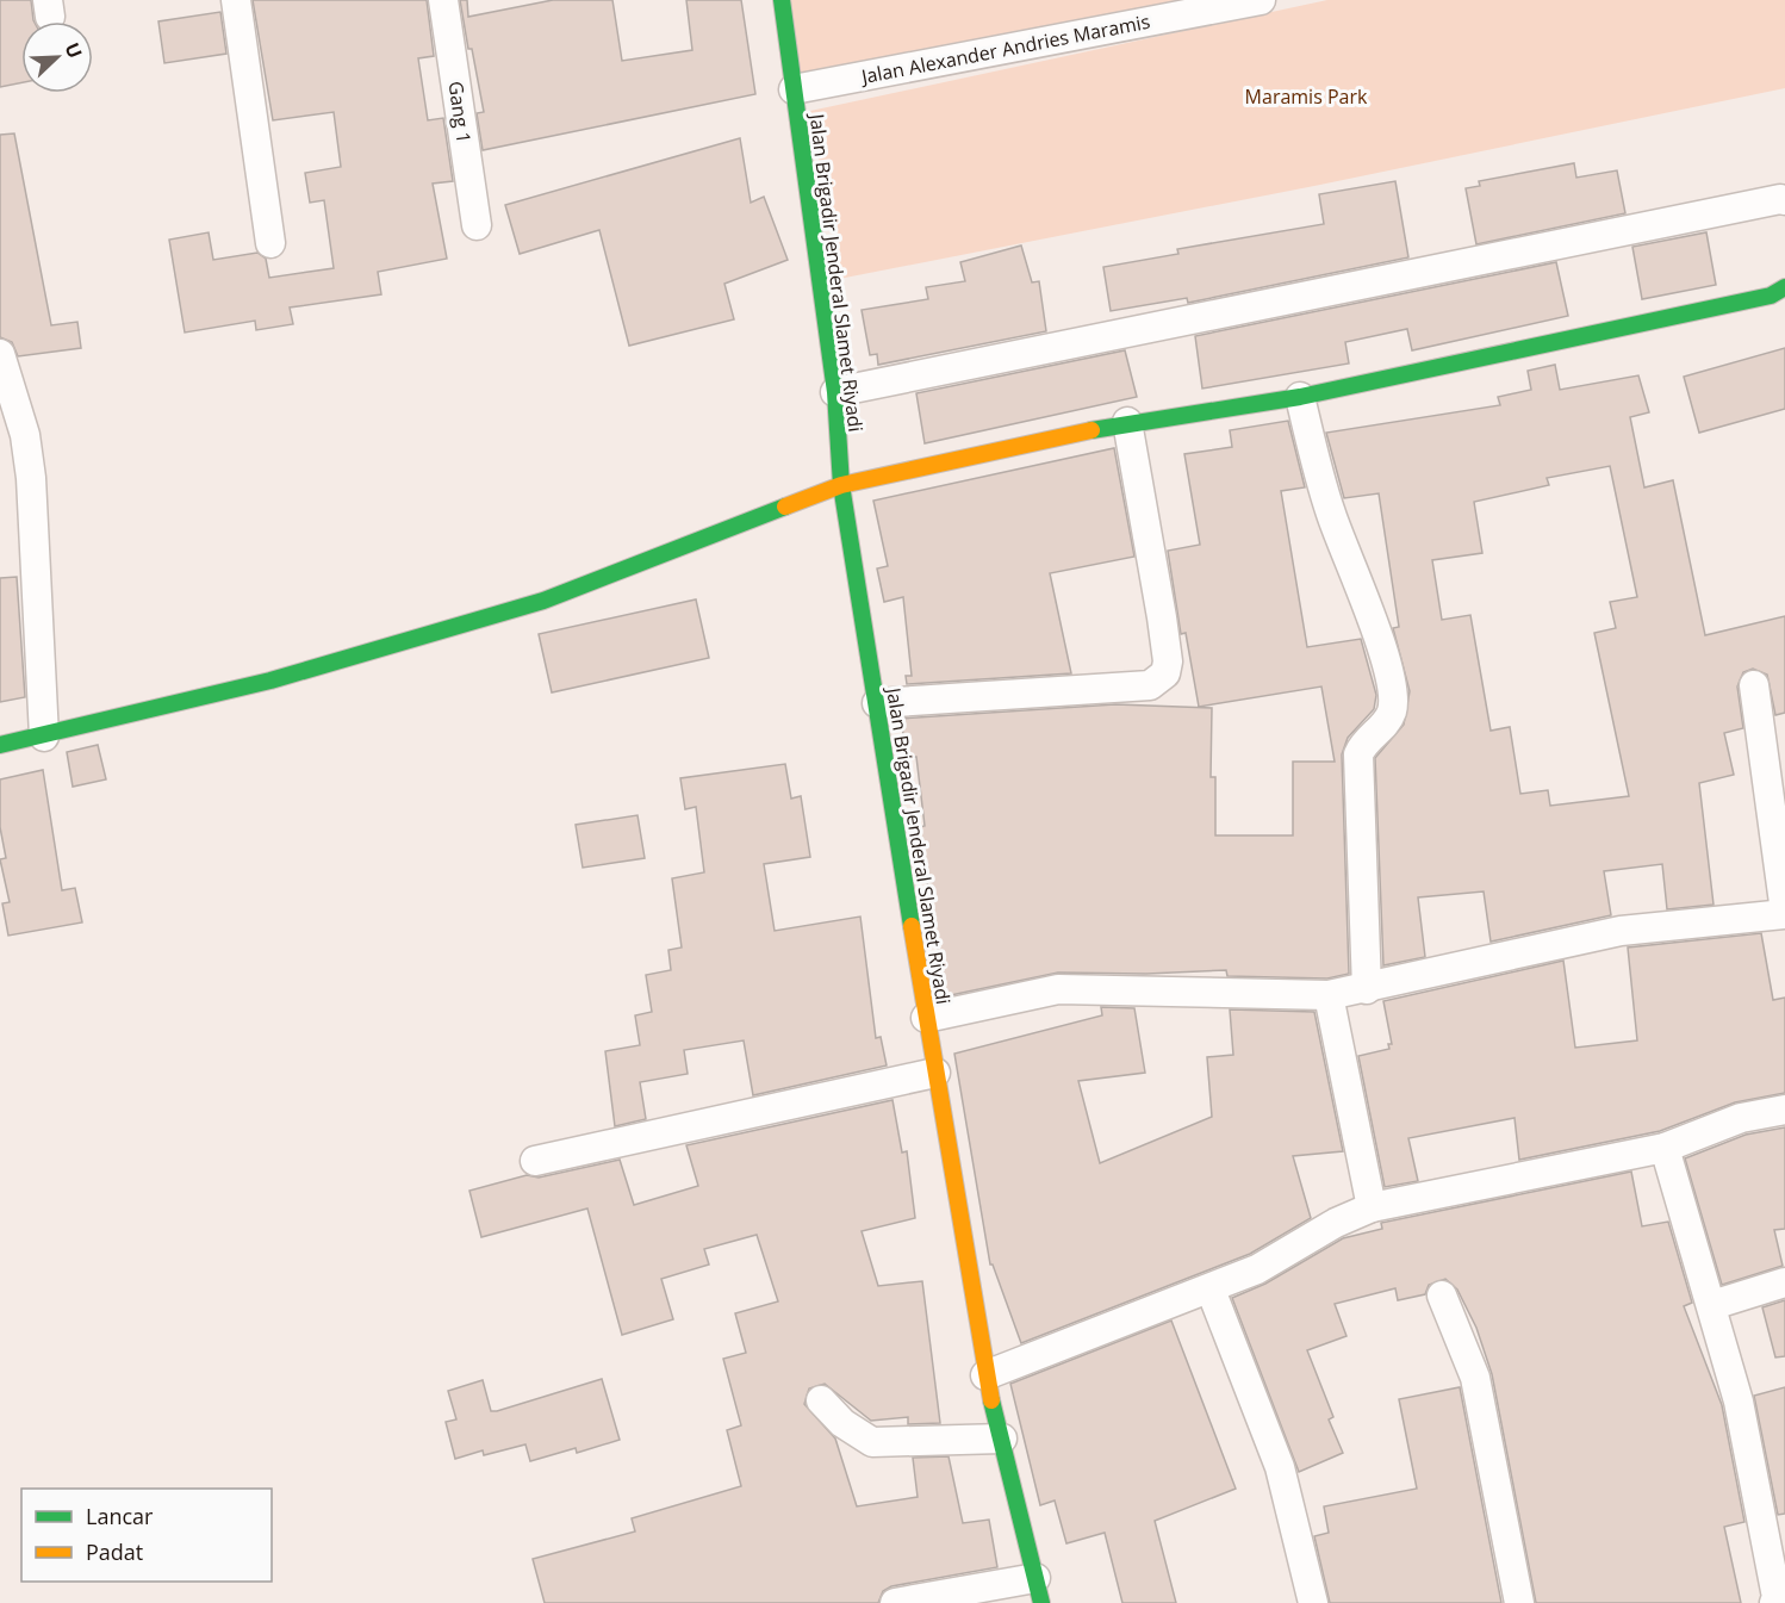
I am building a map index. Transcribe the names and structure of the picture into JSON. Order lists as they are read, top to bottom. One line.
{"streets":{"street":["Jalan Alexander Andries Maramis","Gang 1","Jalan Brigadir Jenderal Slamet Riyadi"]},"crossings":[["Jalan Alexander Andries Maramis","Jalan Brigadir Jenderal Slamet Riyadi"]],"parks":["Maramis Park"],"legend":["Lancar","Padat"],"north":"top right"}
